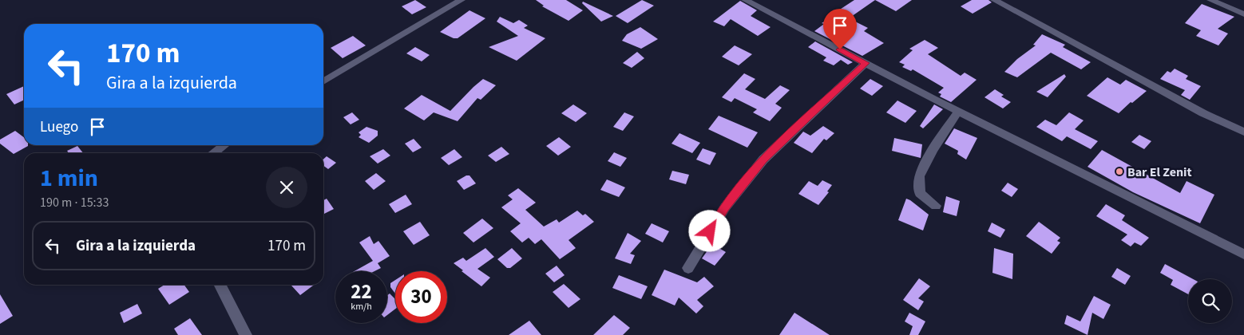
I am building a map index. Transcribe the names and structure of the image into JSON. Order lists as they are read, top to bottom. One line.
{"places":["Bar El Zenit"],"page":{"turn":["170 m","Gira a la izquierda"],"then":"Luego","heading":["1 min","190 m · 15:33"],"list":[{"name":"Gira a la izquierda","value":"170 m"}],"speed":"22 km/h","limit":"30"}}
